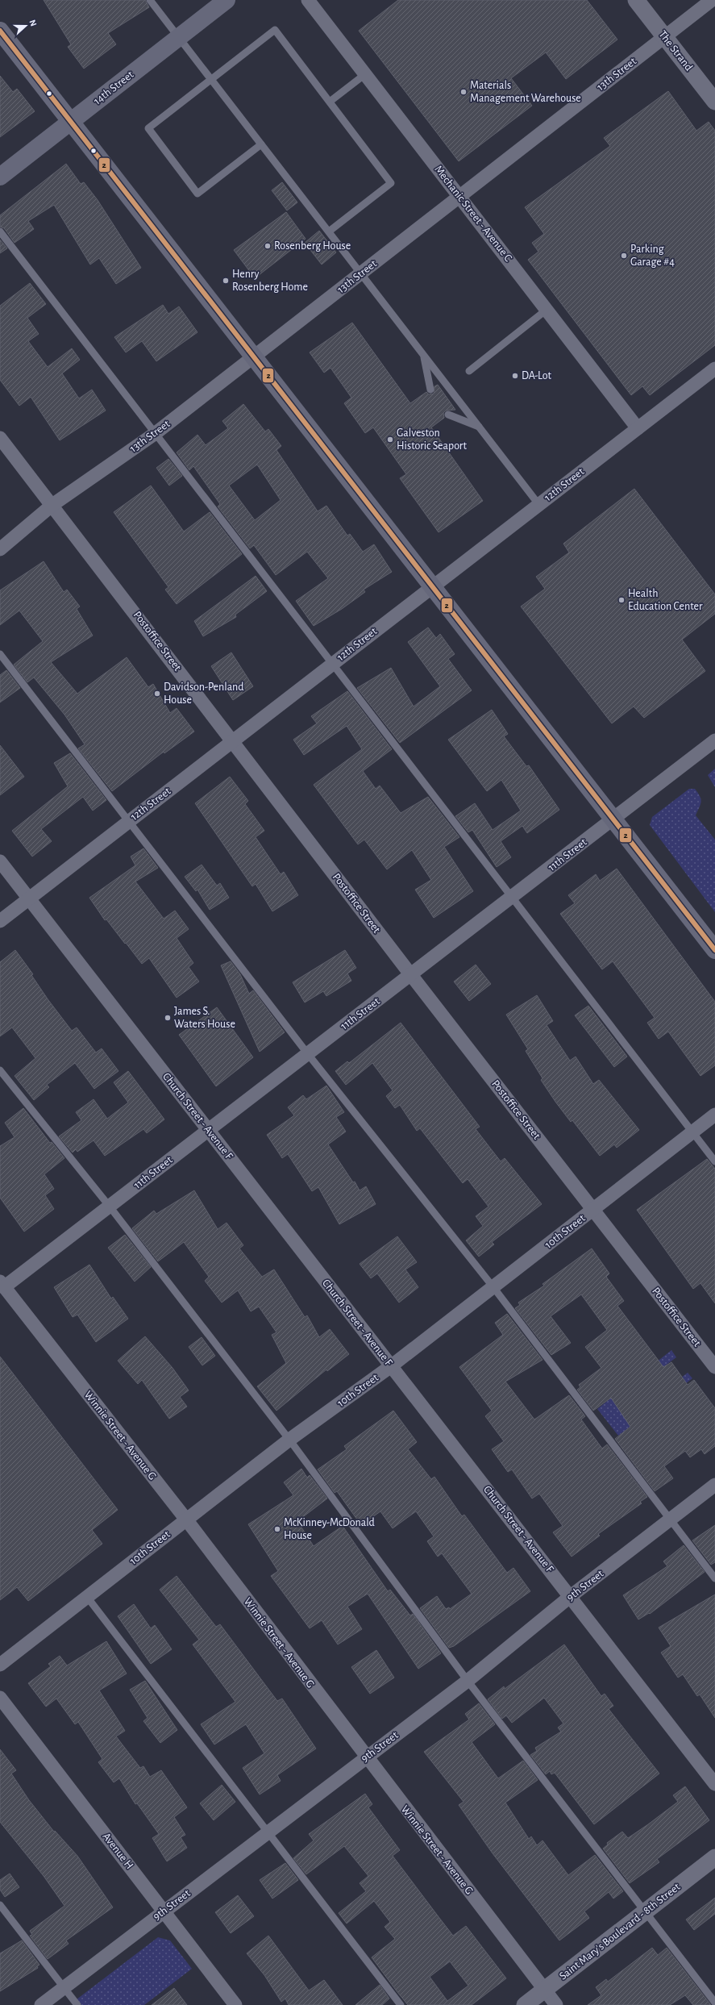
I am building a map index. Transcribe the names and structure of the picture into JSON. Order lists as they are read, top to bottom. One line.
{"streets":{"main road":["14th Street"],"street":["The Strand","13th Street","Mechanic Street - Avenue C","12th Street","Postoffice Street","11th Street","Church Street - Avenue F","10th Street","Winnie Street - Avenue G","9th Street","Avenue H","Saint Mary's Boulevard - 8th Street"]},"crossings":[["The Strand","13th Street"],["13th Street","Mechanic Street - Avenue C"],["13th Street","Postoffice Street"],["Mechanic Street - Avenue C","12th Street"],["12th Street","Postoffice Street"],["12th Street","Church Street - Avenue F"],["Postoffice Street","11th Street"],["Postoffice Street","10th Street"],["11th Street","Church Street - Avenue F"],["11th Street","Winnie Street - Avenue G"],["Church Street - Avenue F","10th Street"],["Church Street - Avenue F","9th Street"],["10th Street","Winnie Street - Avenue G"],["Winnie Street - Avenue G","9th Street"],["Winnie Street - Avenue G","Saint Mary's Boulevard - 8th Street"],["9th Street","Avenue H"]],"places":["Materials Management Warehouse","Rosenberg House","Parking Garage #4","Henry Rosenberg Home","DA-Lot","Galveston Historic Seaport","Health Education Center","Davidson-Penland House","James S. Waters House","McKinney-McDonald House"],"lines":["transit line 2"],"north":"right"}
